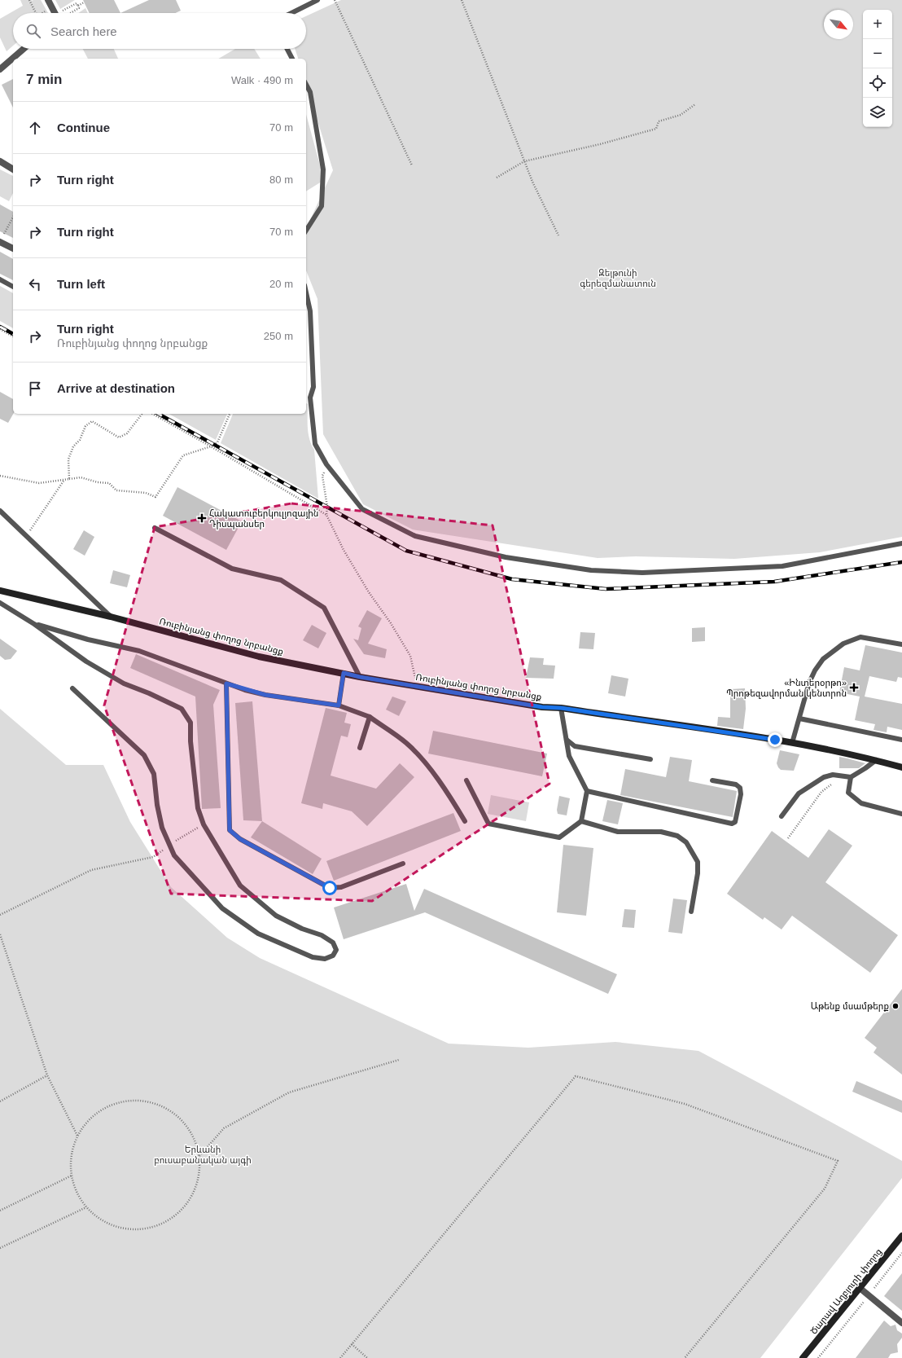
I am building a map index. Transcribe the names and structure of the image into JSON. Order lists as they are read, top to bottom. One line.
{"streets":{"street":["Ռուբինյանց փողոց նրբանցք","Ծարավ Աղբյուրի փողոց"]},"parks":["Զեյթունի գերեզմանատուն","Երևանի բուսաբանական այգի"],"places":{"health":["Հակատուբերկուլյոզային Դիսպանսեր","«Ինտերօրթո» Պրոթեզավորման կենտրոն"],"other":["Աթենք մսամթերք"]},"north":"bottom right","page":{"map_buttons":["+","−"],"search":"Search here","heading":["7 min","Walk · 490 m"],"list":[["Continue","70 m"],["Turn right","80 m"],["Turn right","70 m"],["Turn left","20 m"],["Turn right","Ռուբինյանց փողոց նրբանցք","250 m"],"Arrive at destination"]}}
